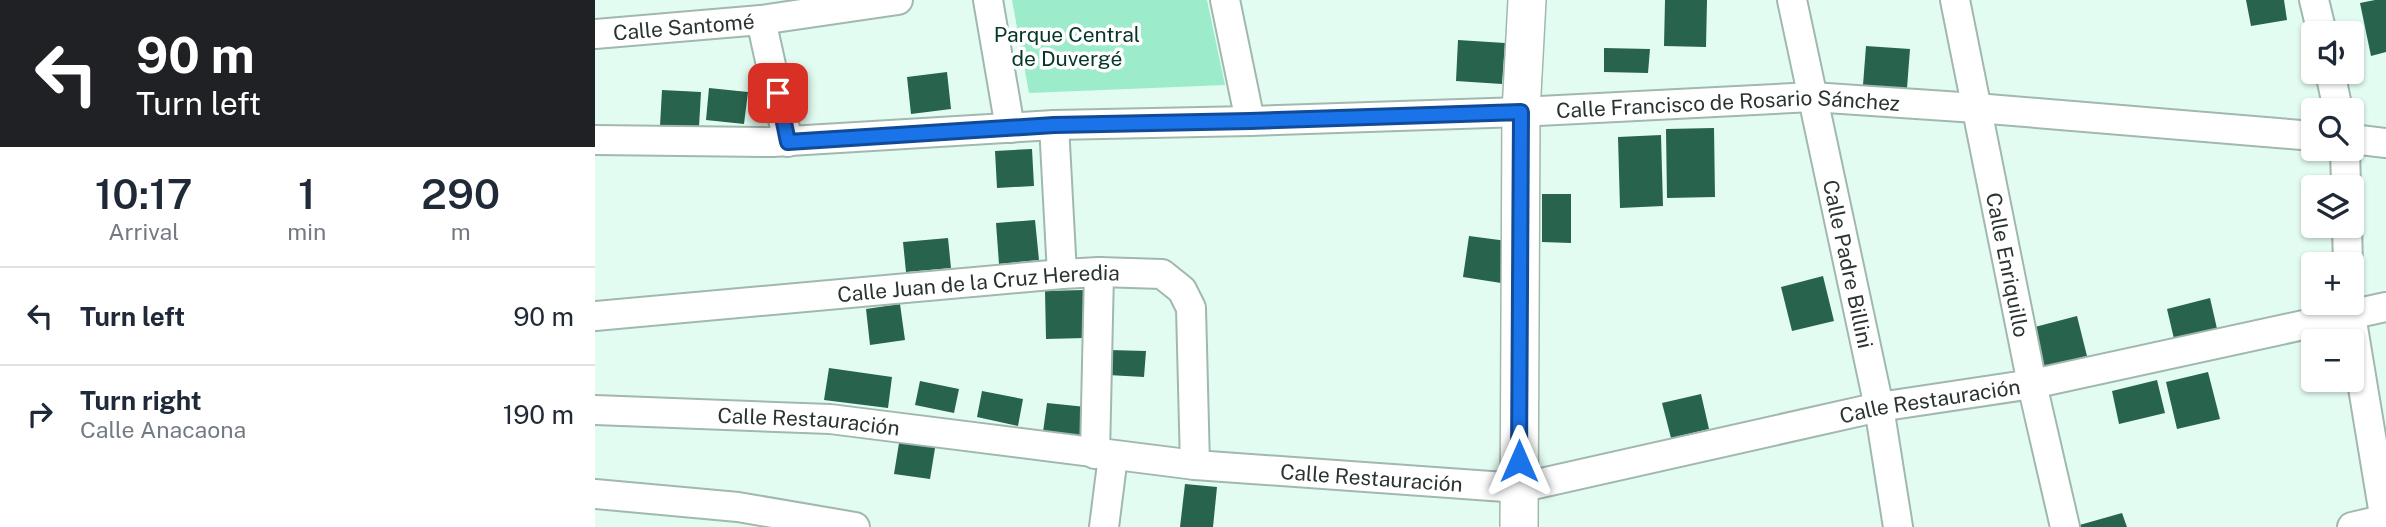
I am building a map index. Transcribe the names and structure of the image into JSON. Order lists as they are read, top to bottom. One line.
{"streets":{"street":["Calle Santomé","Calle Francisco de Rosario Sánchez","Calle Padre Billini","Calle Enriquillo","Calle Juan de la Cruz Heredia","Calle Restauración"]},"crossings":[["Calle Francisco de Rosario Sánchez","Calle Padre Billini"],["Calle Francisco de Rosario Sánchez","Calle Enriquillo"],["Calle Padre Billini","Calle Restauración"],["Calle Enriquillo","Calle Restauración"],["Calle Juan de la Cruz Heredia","Calle Restauración"]],"parks":["Parque Central de Duvergé"],"page":{"turn":["90 m","Turn left"],"map_buttons":["+","−"],"eta":["10:17","Arrival","1","min","290","m"],"list":[{"name":"Turn left","value":"90 m"},{"name":"Turn right","note":"Calle Anacaona","value":"190 m"}]}}
